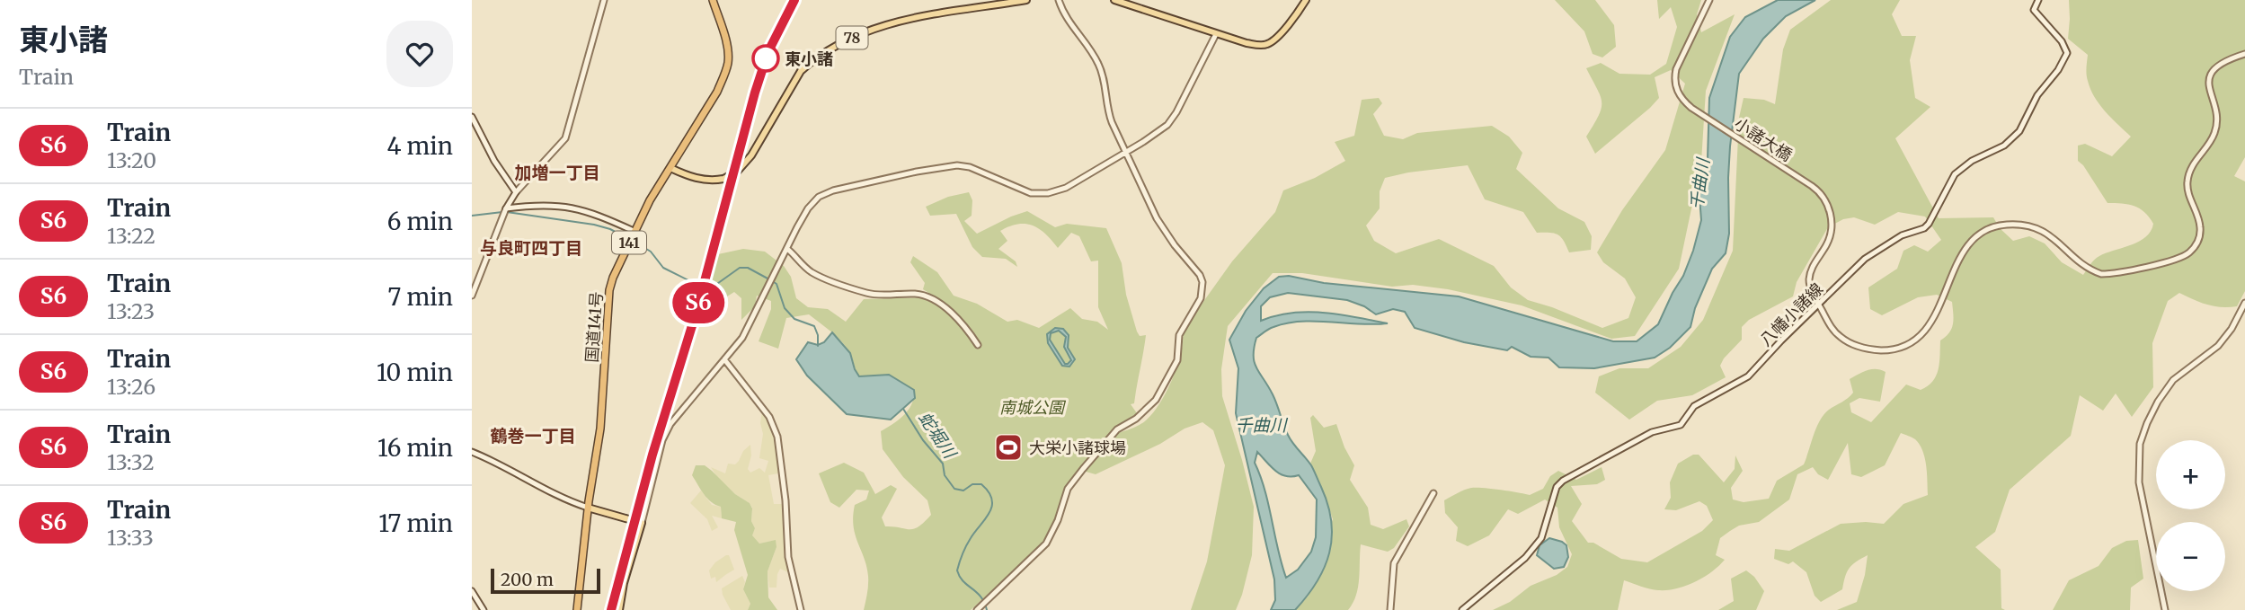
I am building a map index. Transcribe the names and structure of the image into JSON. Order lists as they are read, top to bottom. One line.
{"streets":{"highway":["141","国道141号"],"main road":["78"],"street":["小諸大橋","八幡小諸線"]},"crossings":[["78","国道141号"],["小諸大橋","八幡小諸線"]],"districts":["加増一丁目","与良町四丁目","鶴巻一丁目"],"water":["千曲川","蛇堀川"],"parks":["南城公園"],"places":{"other":["東小諸"],"sports":["大栄小諸球場"]},"scale_bar":"200 m","page":{"heading":["東小諸","Train"],"on_map":"S6","list":[{"mark":"S6","name":"Train","note":"13:20","value":"4 min"},{"mark":"S6","name":"Train","note":"13:22","value":"6 min"},{"mark":"S6","name":"Train","note":"13:23","value":"7 min"},{"mark":"S6","name":"Train","note":"13:26","value":"10 min"},{"mark":"S6","name":"Train","note":"13:32","value":"16 min"},{"mark":"S6","name":"Train","note":"13:33","value":"17 min"}],"map_buttons":["+","−"],"scale":"200 m"}}
